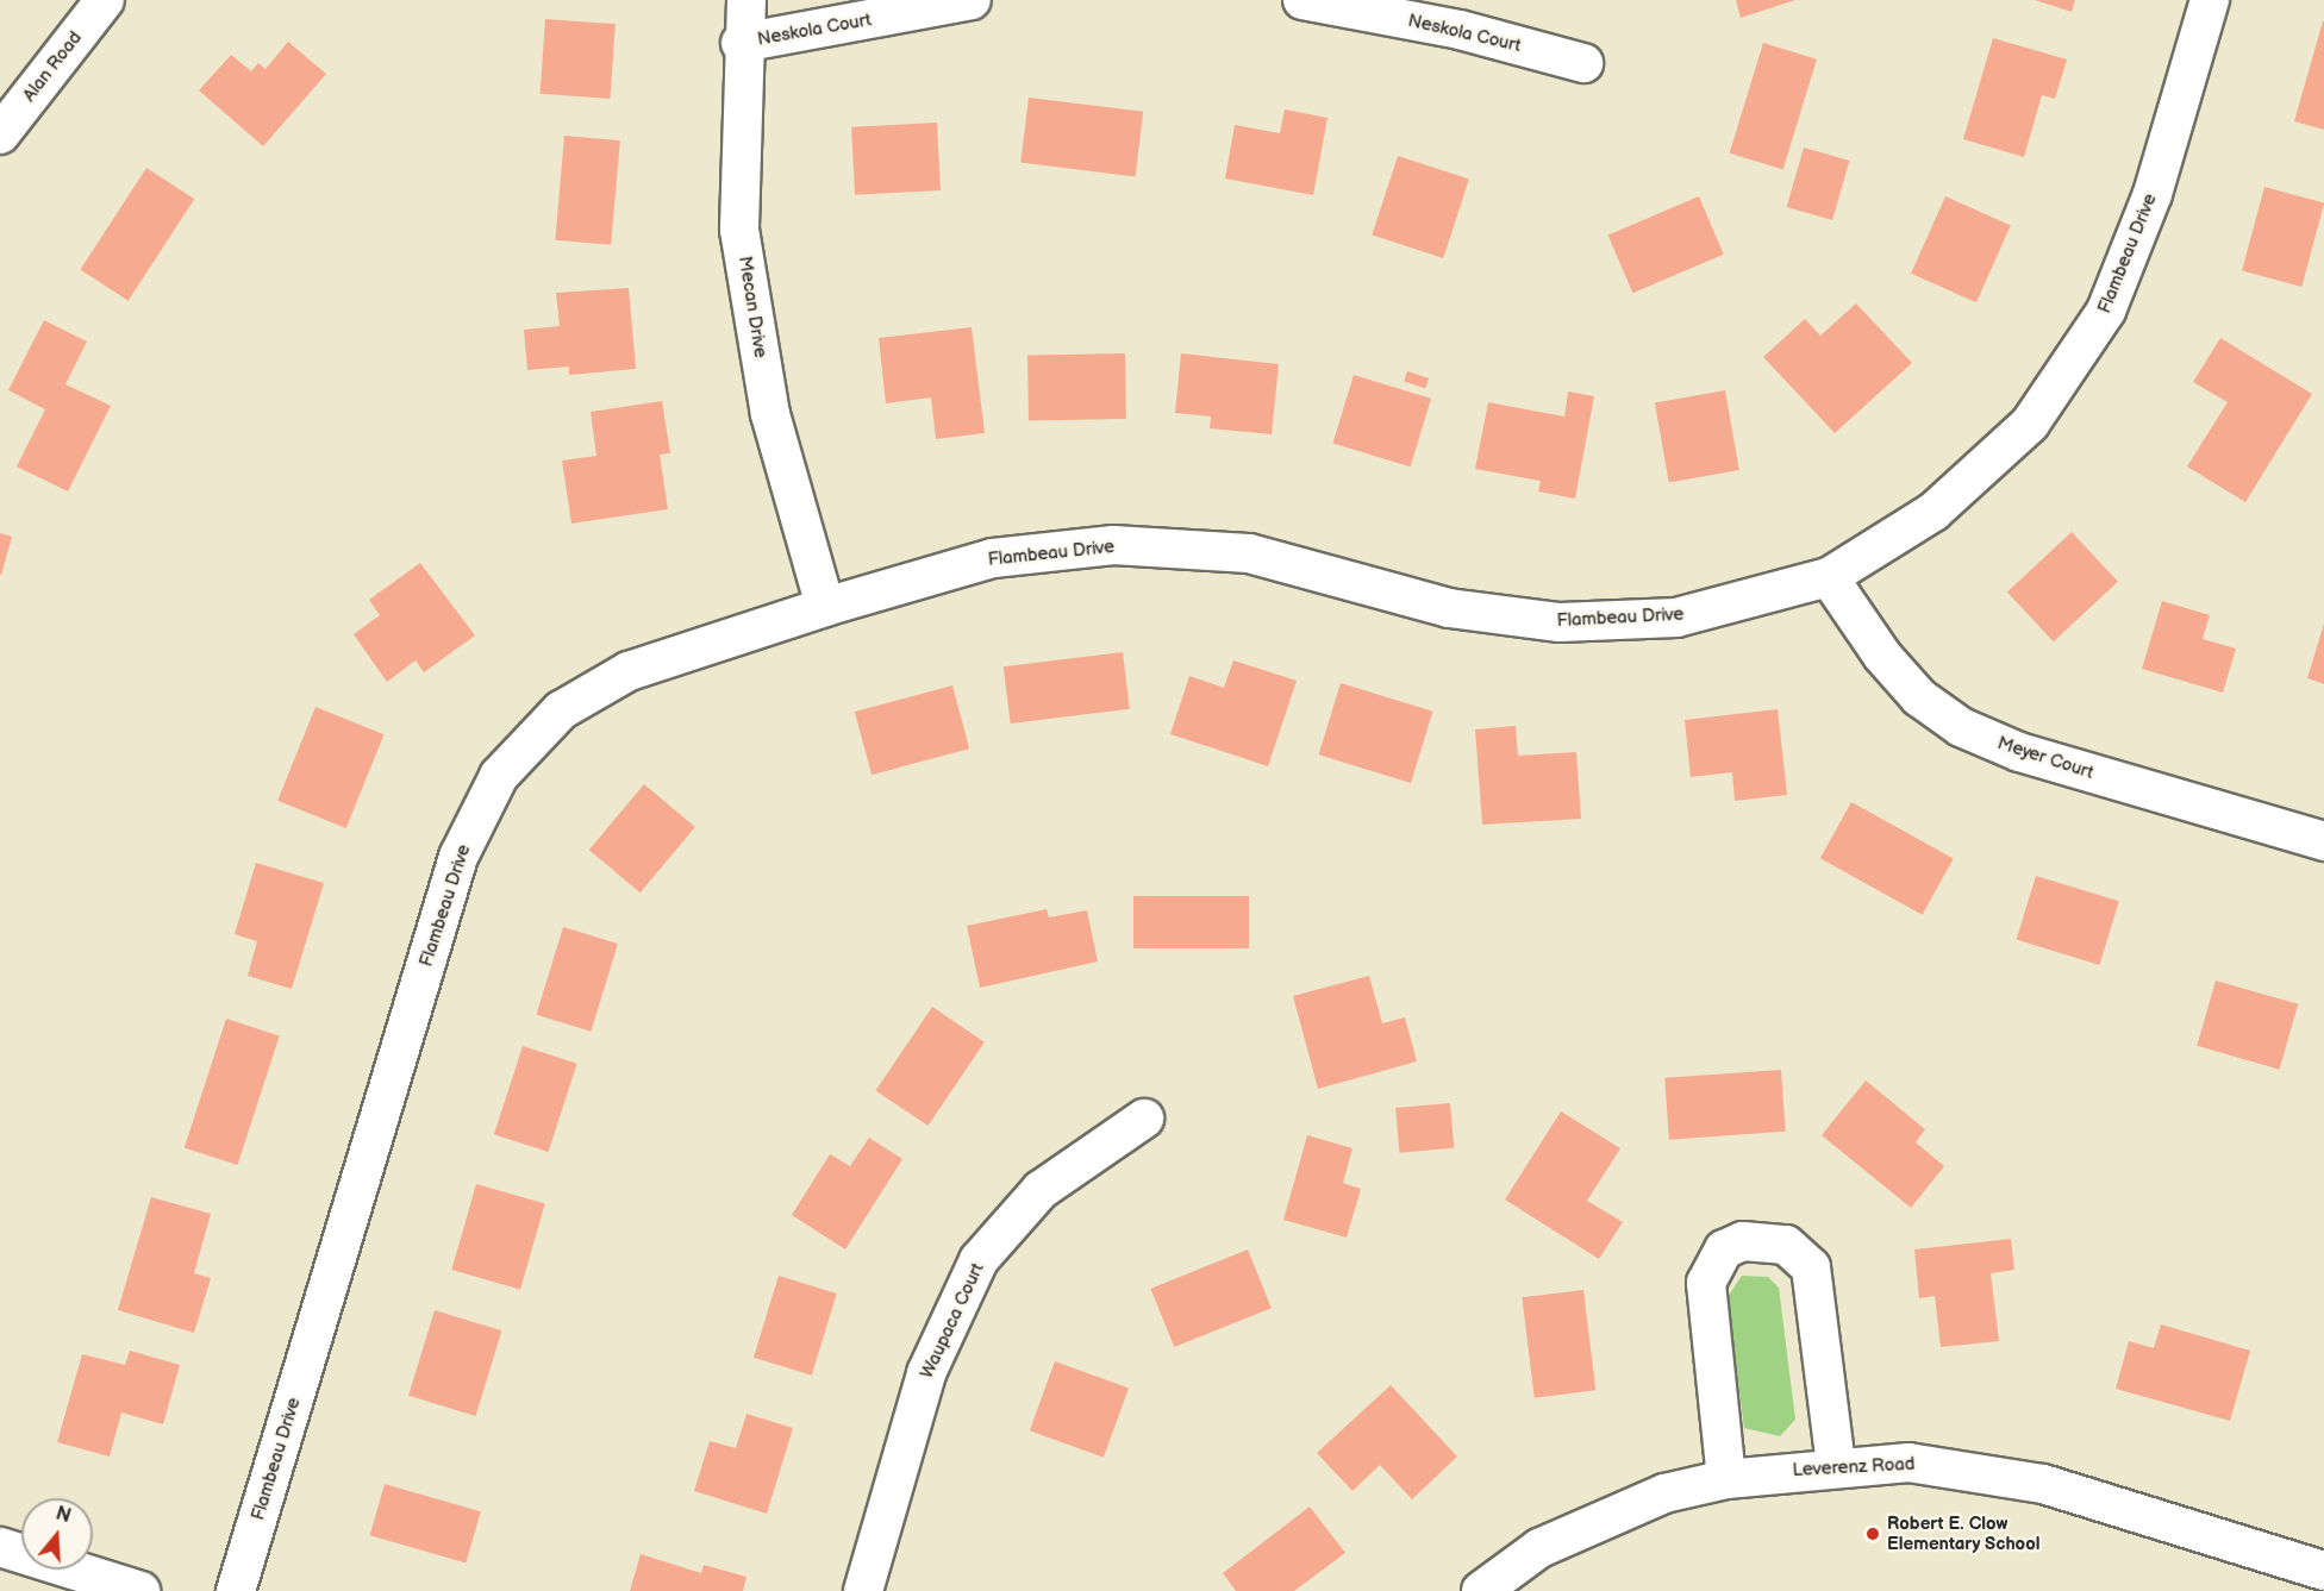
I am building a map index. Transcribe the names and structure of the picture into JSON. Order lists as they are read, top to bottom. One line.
{"streets":{"street":["Neskola Court","Alan Road","Flambeau Drive","Mecan Drive","Meyer Court","Waupaca Court","Leverenz Road"]},"crossings":[["Neskola Court","Mecan Drive"],["Flambeau Drive","Mecan Drive"],["Flambeau Drive","Meyer Court"]],"places":["Robert E. Clow Elementary School"],"north":"top"}
